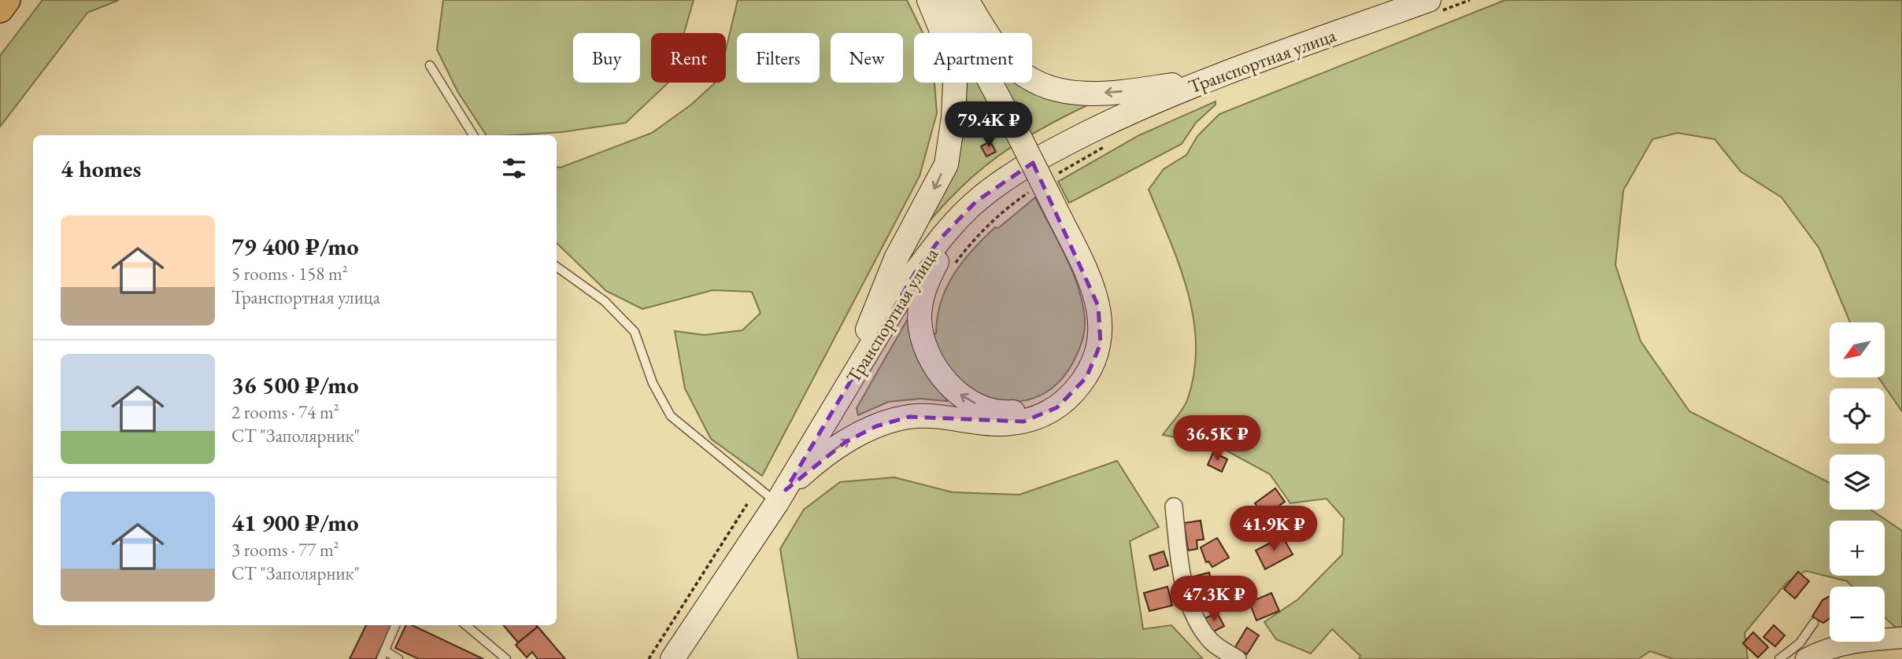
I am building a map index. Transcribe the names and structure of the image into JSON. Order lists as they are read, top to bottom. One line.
{"streets":{"main road":["Транспортная улица"]},"north":"bottom left","page":{"chip":["Buy","Rent","Filters","New","Apartment"],"price":["79.4K ₽","36.5K ₽","41.9K ₽","47.3K ₽"],"heading":"4 homes","list":[{"name":"79 400 ₽/mo","note":"5 rooms · 158 m² · Транспортная улица"},{"name":"36 500 ₽/mo","note":"2 rooms · 74 m² · СТ \"Заполярник\""},{"name":"41 900 ₽/mo","note":"3 rooms · 77 m² · СТ \"Заполярник\""}],"map_buttons":["+","−"]}}
